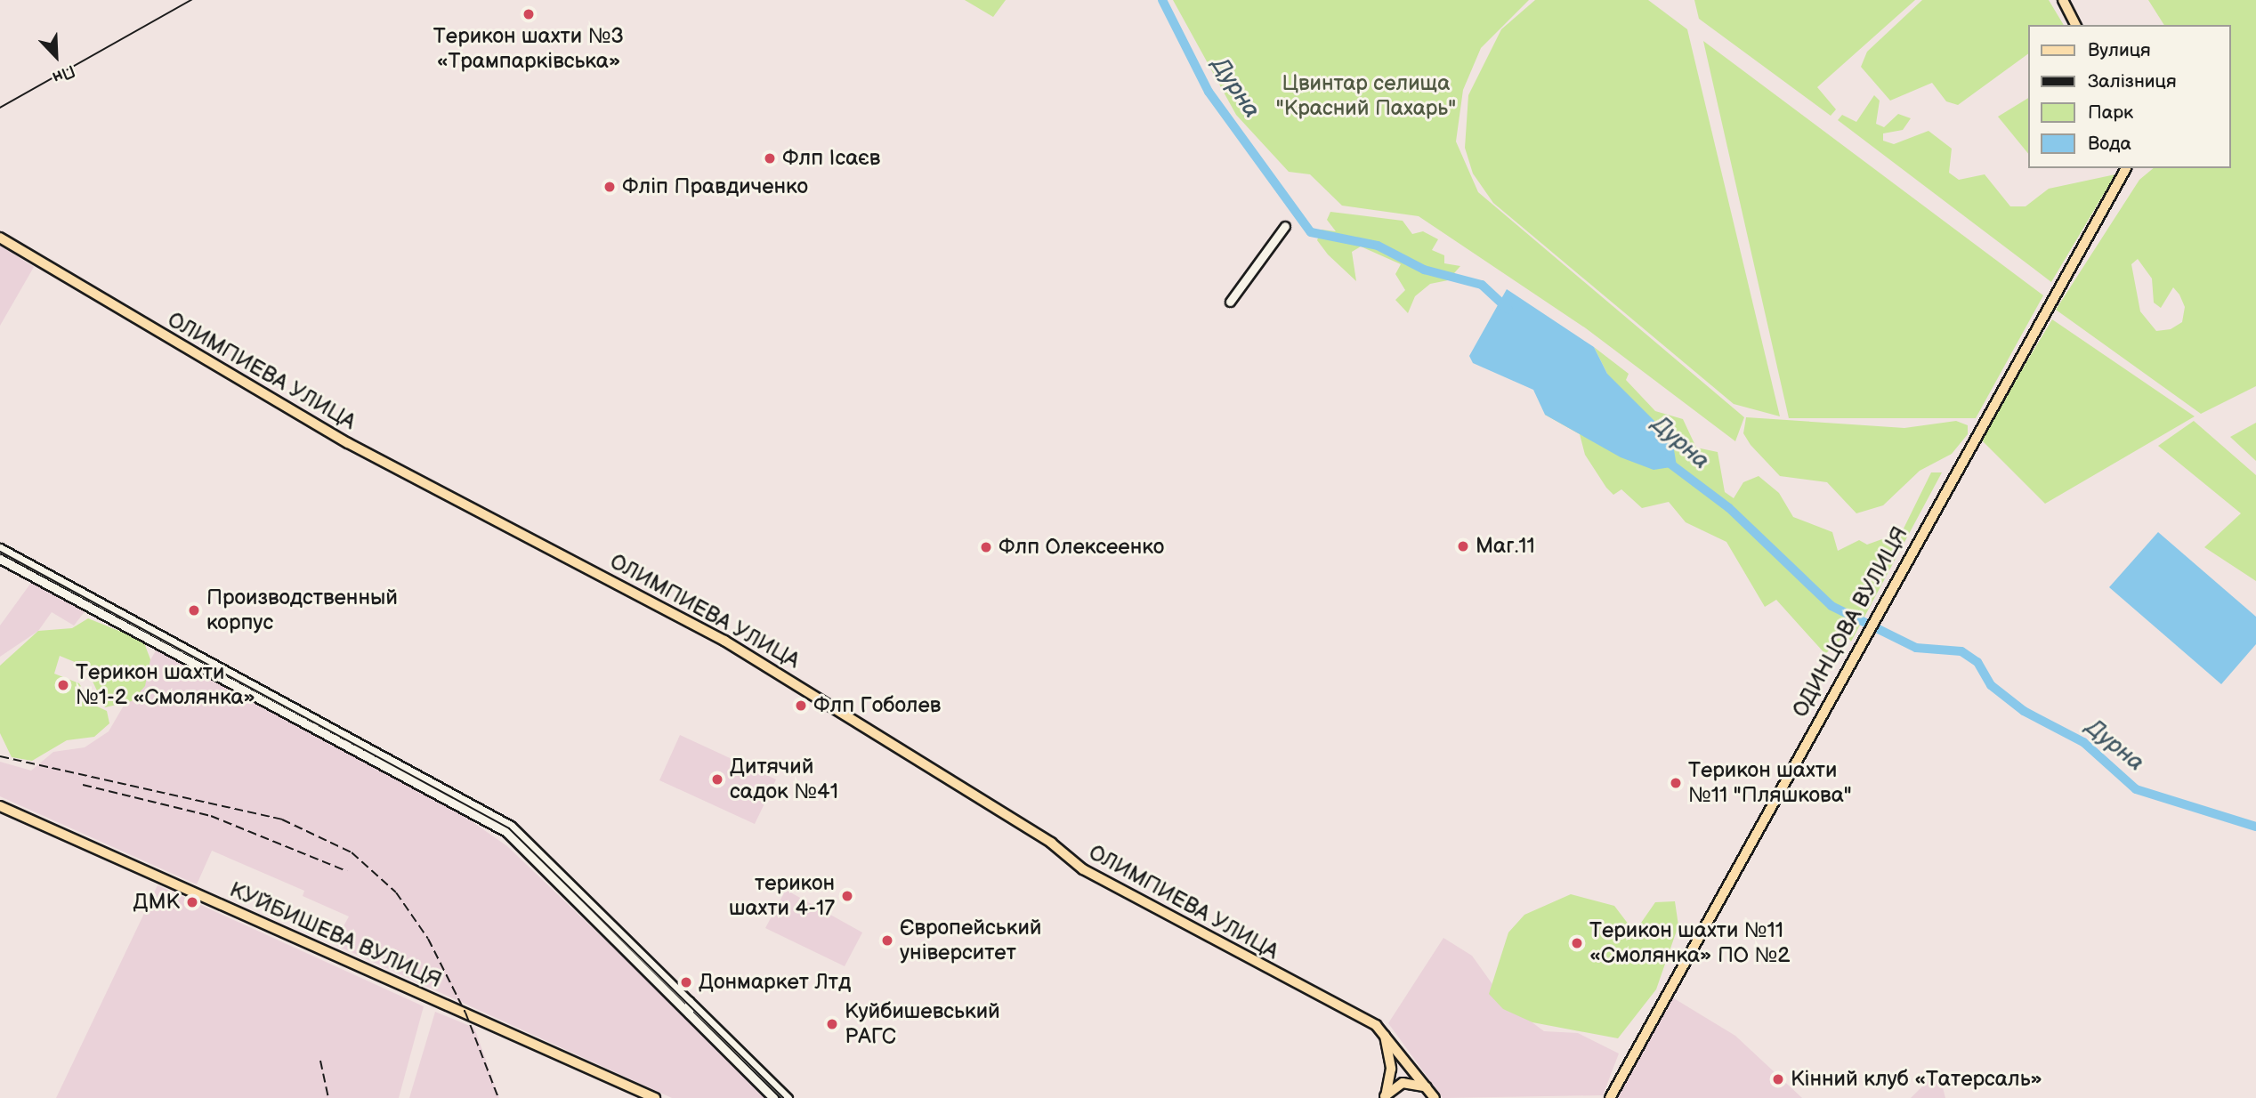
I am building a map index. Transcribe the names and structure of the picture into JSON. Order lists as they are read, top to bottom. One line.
{"streets":{"main road":["ОЛИМПИЕВА УЛИЦА","ОДИНЦОВА ВУЛИЦЯ","КУЙБИШЕВА ВУЛИЦЯ"]},"water":["Дурна"],"parks":["Цвинтар селища \"Красний Пахарь\""],"places":["Терикон шахти №3 «Трампарківська»","Флп Ісаєв","Фліп Правдиченко","Маг.11","Флп Олексеенко","Производственный корпус","Терикон шахти №1-2 «Смолянка»","Флп Гоболев","Дитячий садок №41","Терикон шахти №11 \"Пляшкова\"","терикон шахти 4-17","ДМК","Європейський університет","Терикон шахти №11 «Смолянка» ПО №2","Донмаркет Лтд","Куйбишевський РАГС","Кінний клуб «Татерсаль»"],"legend":["Вулиця","Залізниця","Парк","Вода"],"north":"bottom right"}
